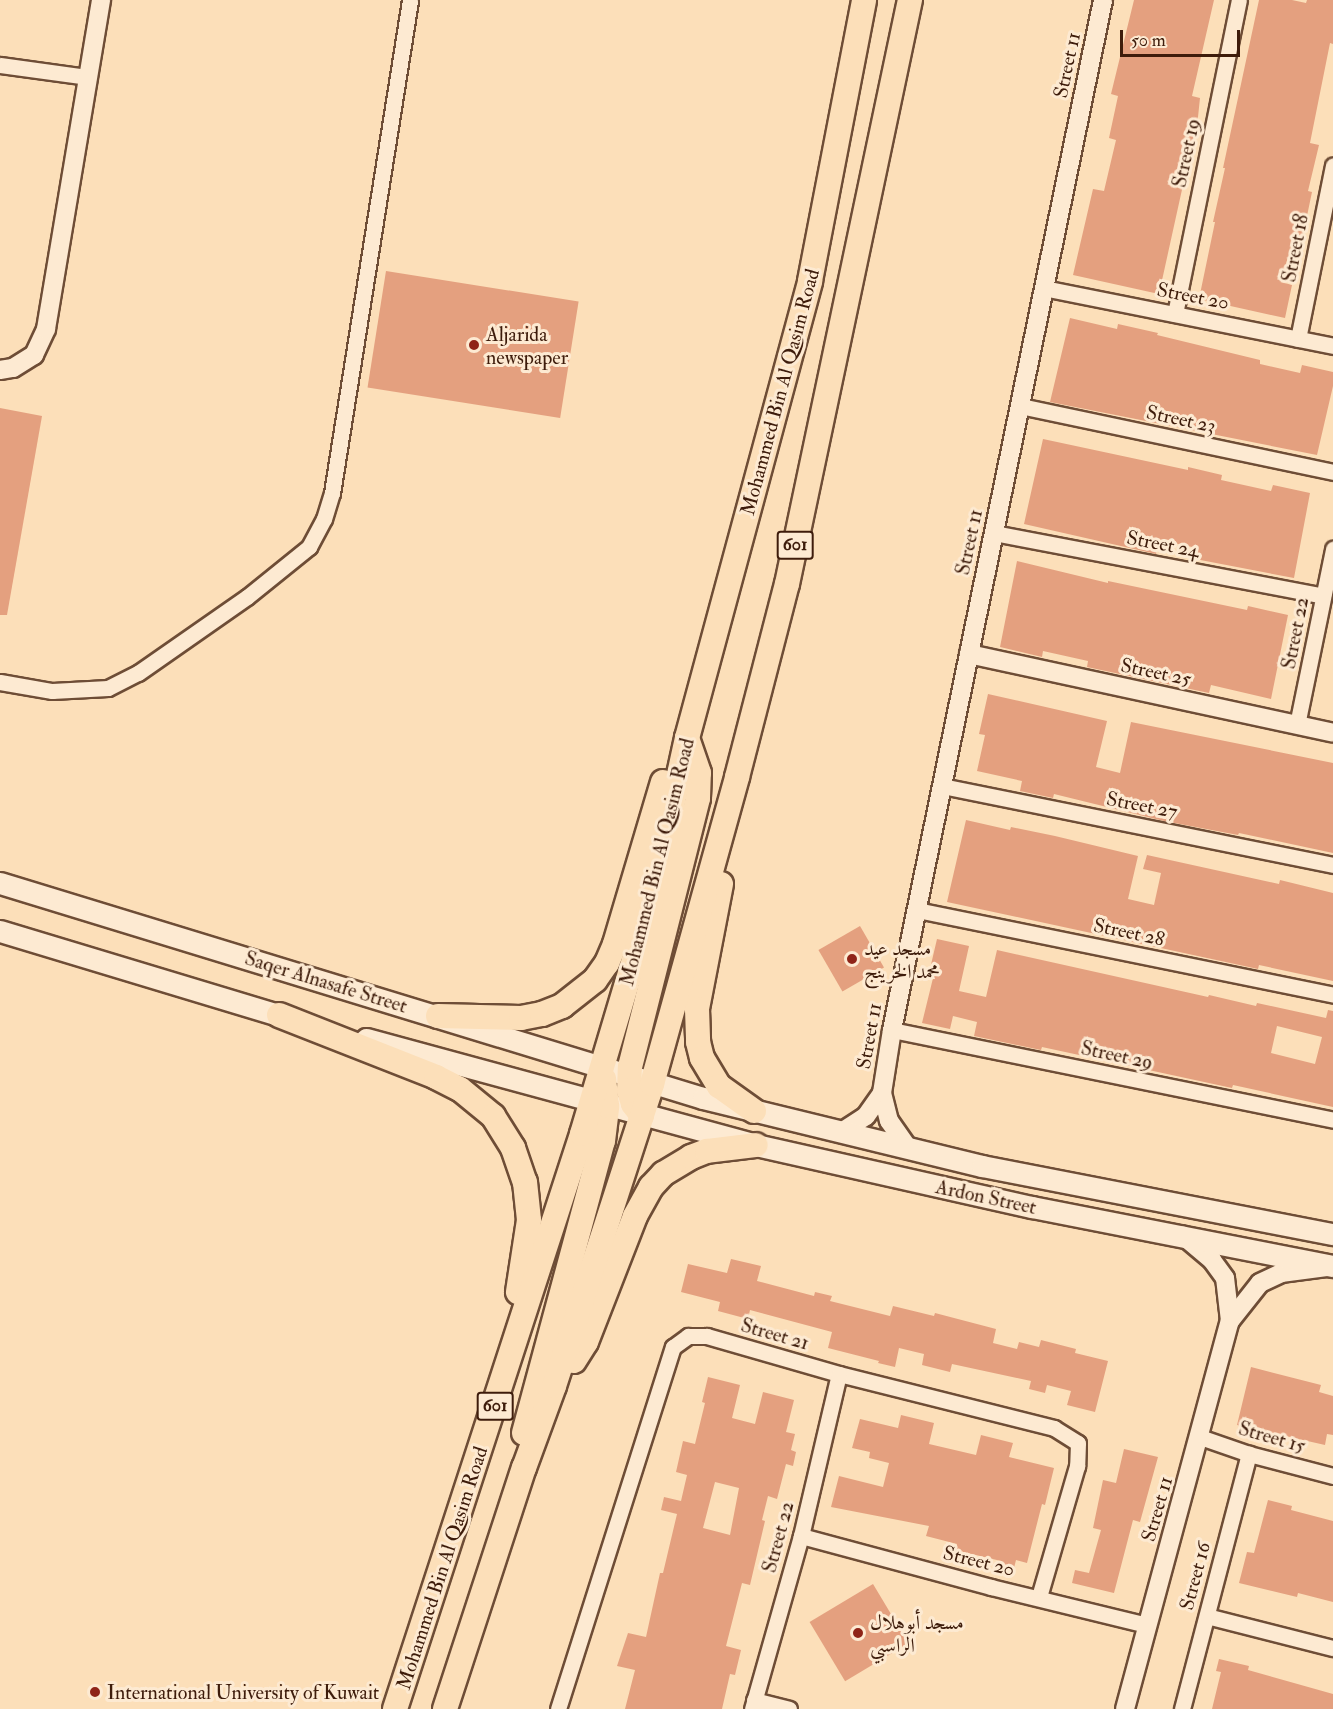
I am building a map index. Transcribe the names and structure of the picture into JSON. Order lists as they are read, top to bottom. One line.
{"streets":{"main road":["Mohammed Bin Al Qasim Road","601","Saqer Alnasafe Street","Ardon Street"],"street":["Street 11","Street 19","Street 18","Street 20","Street 23","Street 24","Street 22","Street 25","Street 27","Street 28","Street 29","Street 21","Street 15","Street 16"]},"crossings":[["Street 11","Street 20"],["Street 11","Street 23"],["Street 11","Street 24"],["Street 11","Street 25"],["Street 11","Street 27"],["Street 11","Street 28"],["Street 11","Street 29"],["Street 11","Ardon Street"],["Street 11","Street 15"],["Street 19","Street 20"],["Street 18","Street 20"],["Street 20","Street 22"],["Street 20","Street 21"],["Mohammed Bin Al Qasim Road","Saqer Alnasafe Street"],["Mohammed Bin Al Qasim Road","Ardon Street"],["Street 24","Street 22"],["Street 22","Street 25"],["Street 22","Street 21"],["Saqer Alnasafe Street","Ardon Street"],["Street 15","Street 16"]],"places":["Aljarida newspaper","مسجد عيد محمد الخرينج","مسجد أبوهلال الراسبي","International University of Kuwait"],"scale_bar":"50 m"}
